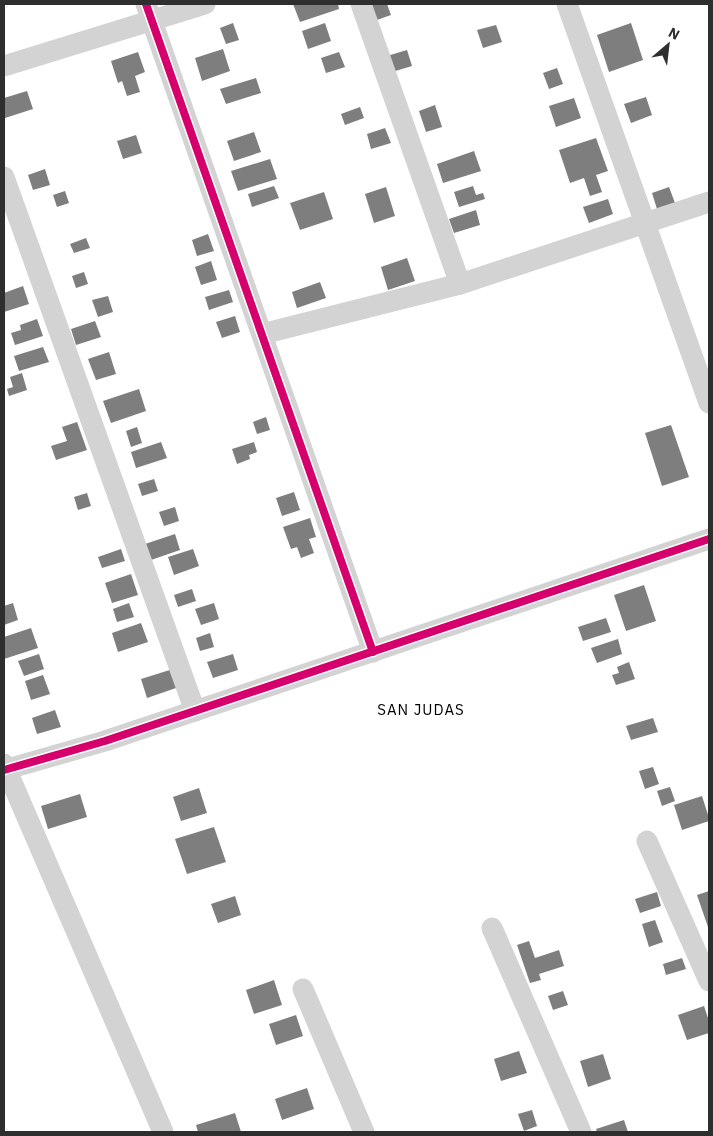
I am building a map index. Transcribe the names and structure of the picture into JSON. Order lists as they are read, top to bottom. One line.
{"districts":["SAN JUDAS"],"north":"top right"}
